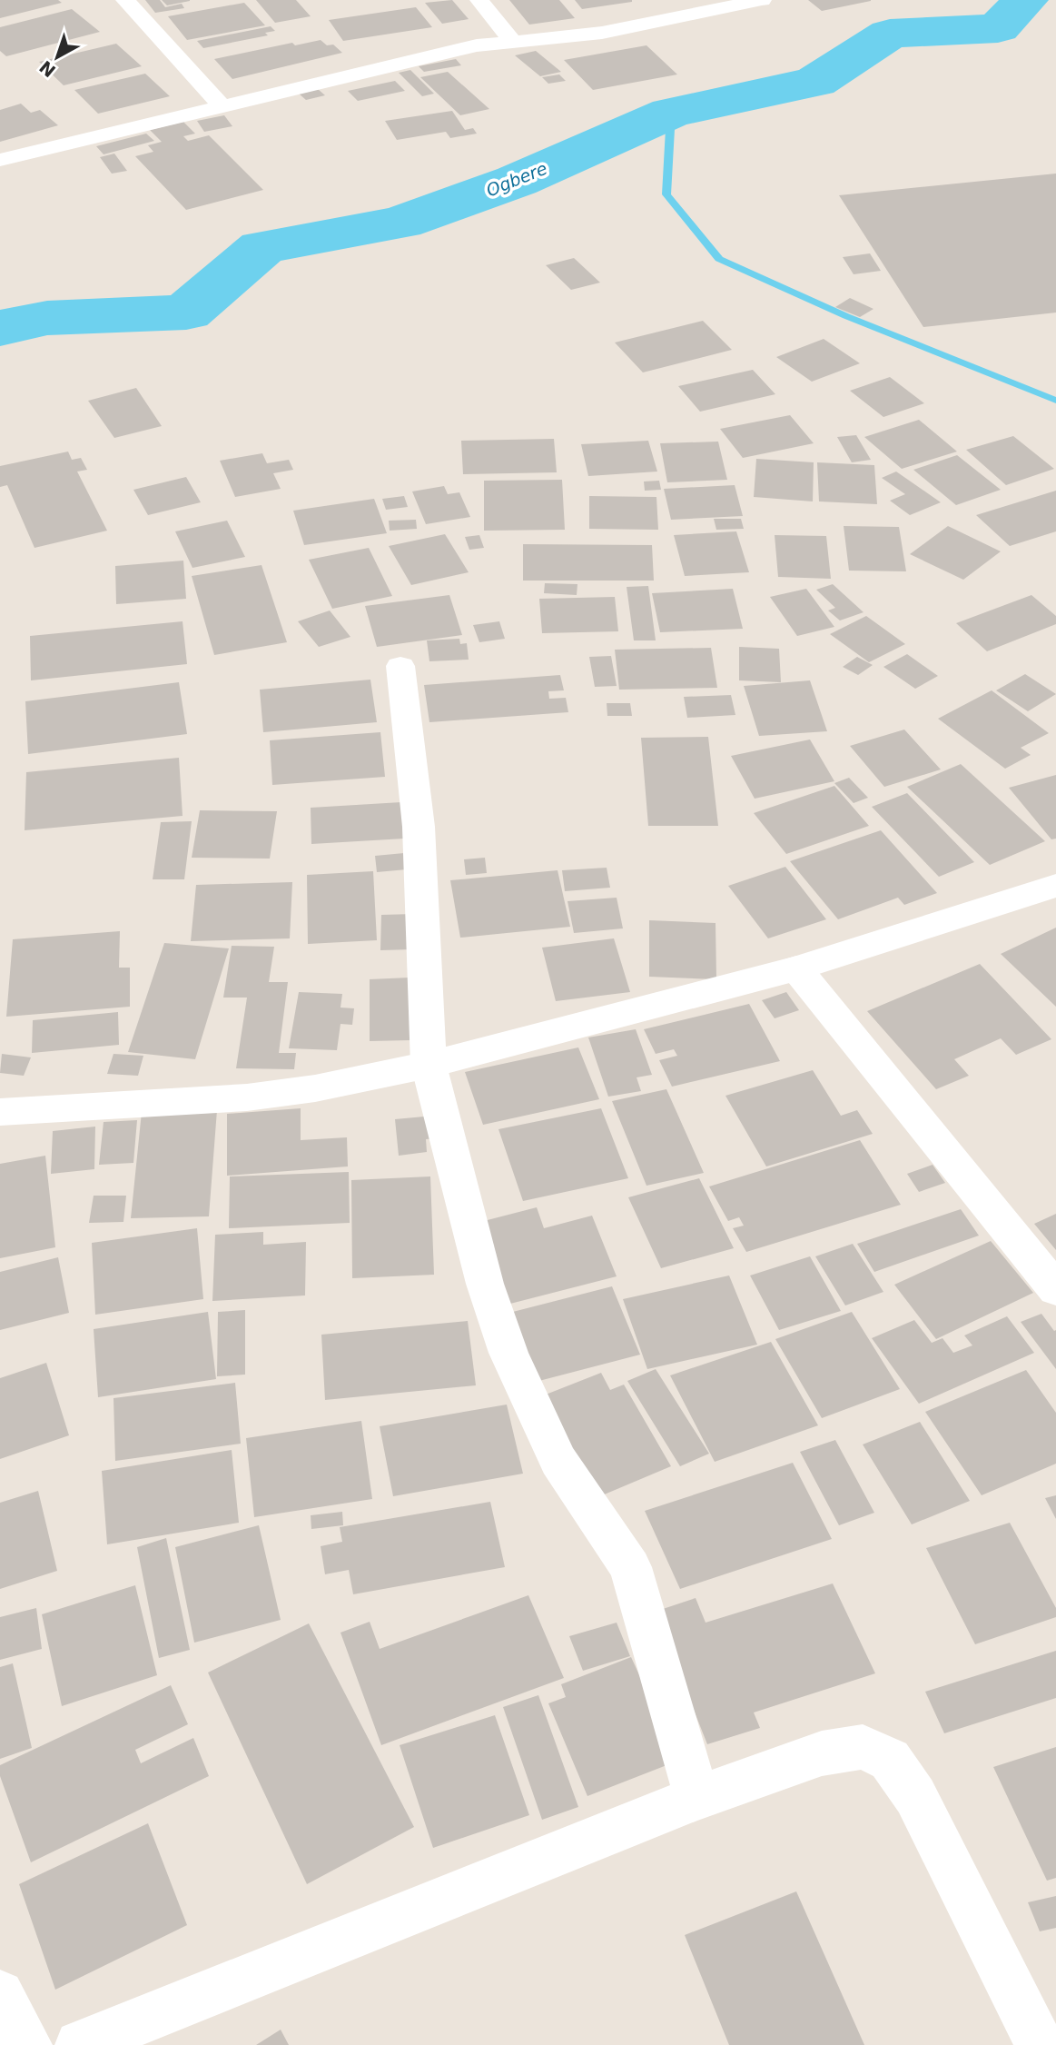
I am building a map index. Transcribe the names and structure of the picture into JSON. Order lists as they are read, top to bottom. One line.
{"water":["Ogbere"],"north":"bottom left"}
